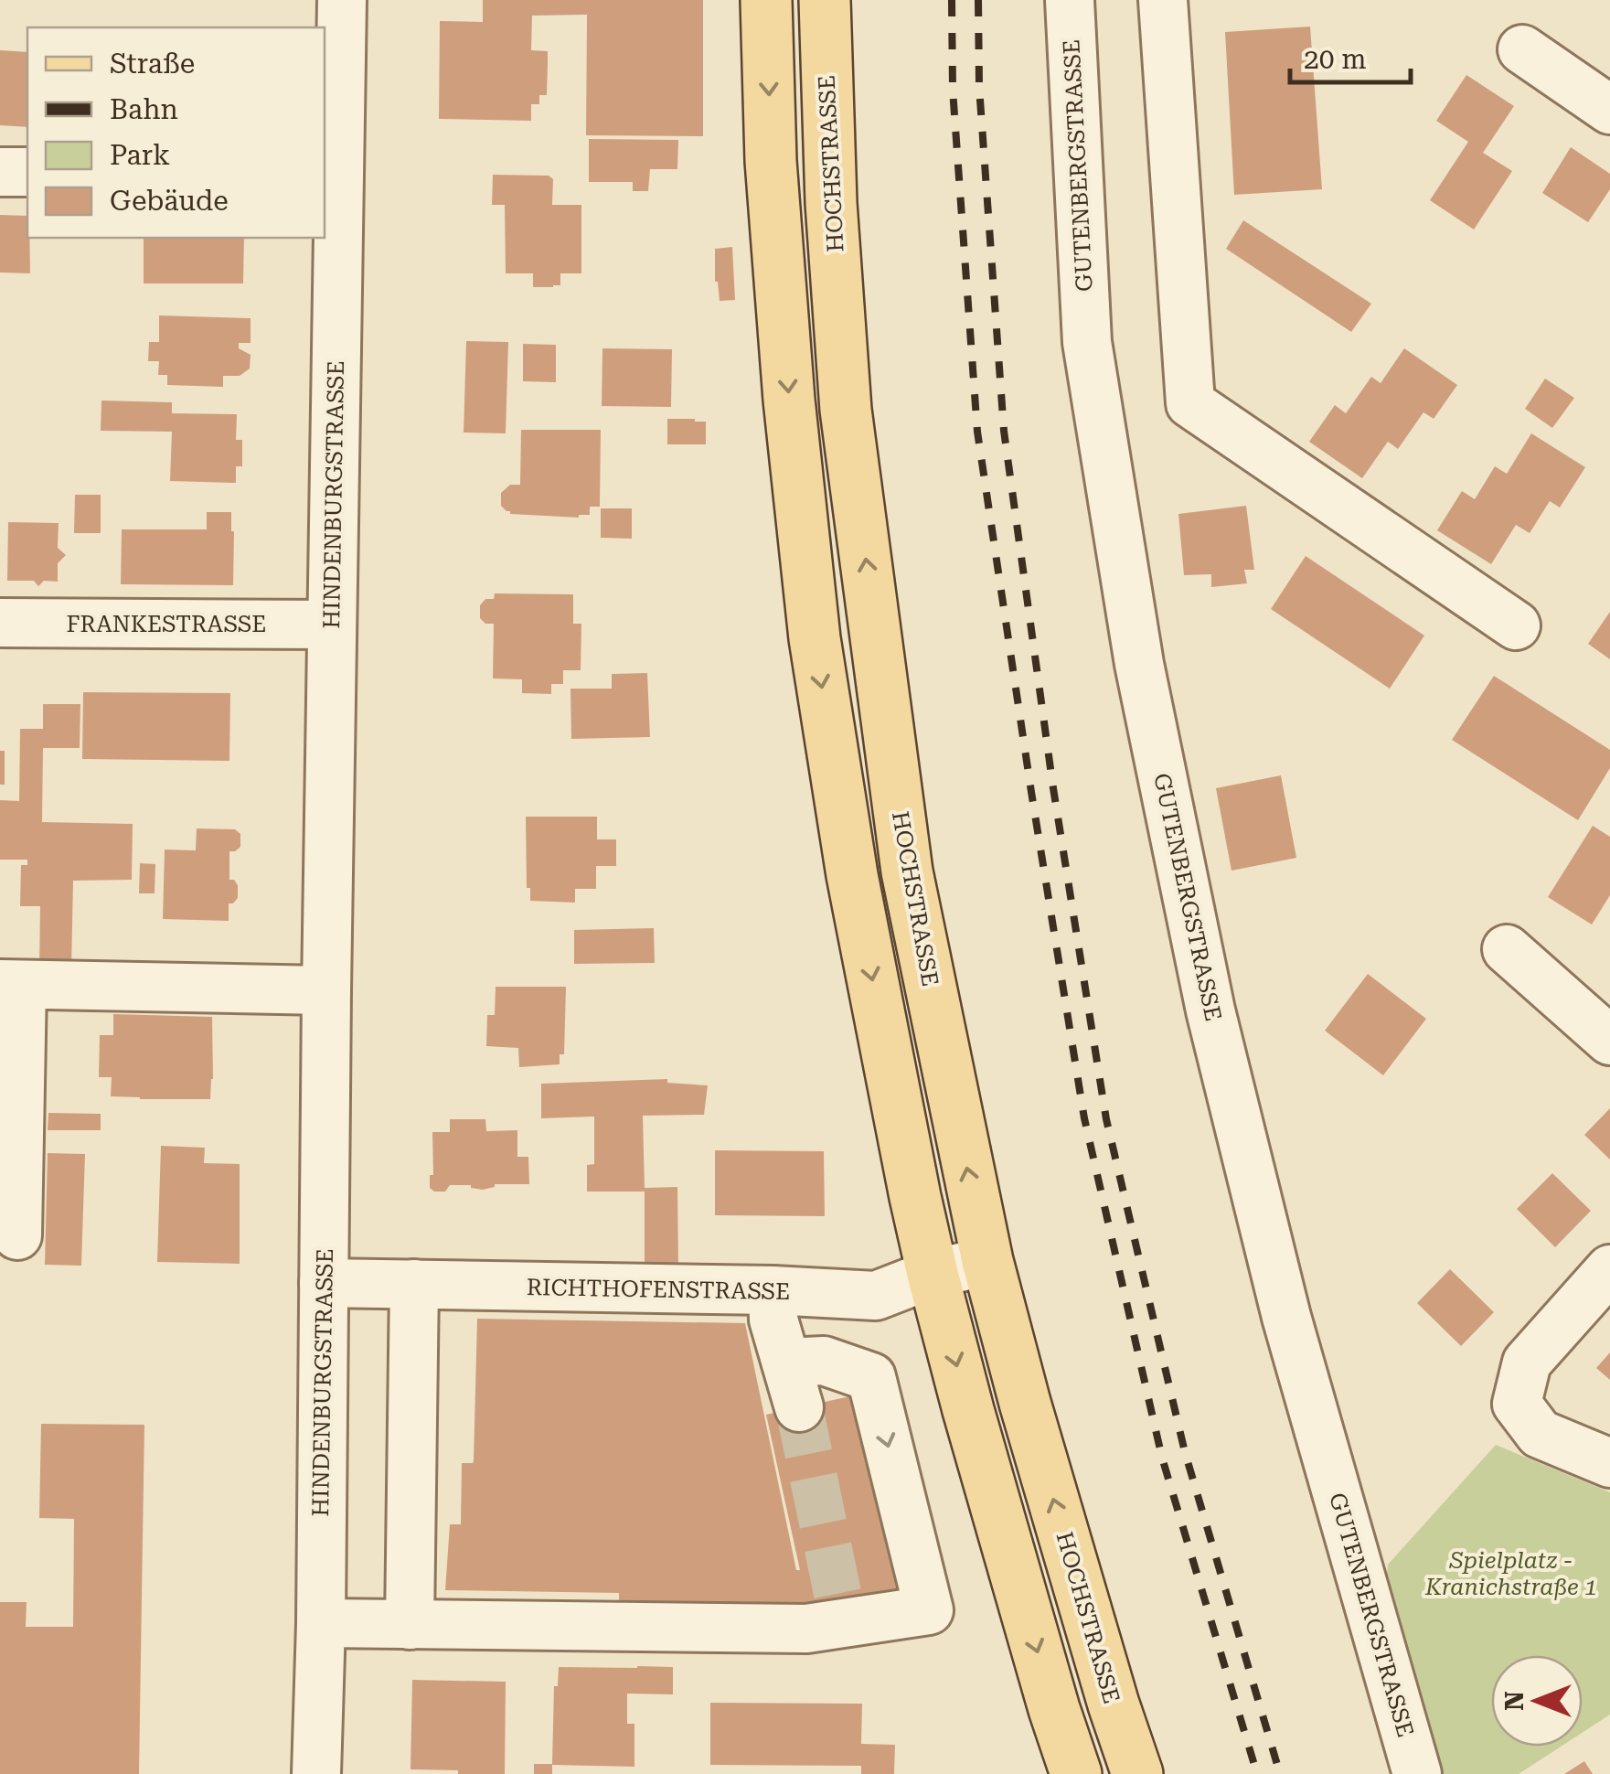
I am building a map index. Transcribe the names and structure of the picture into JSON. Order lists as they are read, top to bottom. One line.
{"streets":{"main road":["HOCHSTRASSE"],"street":["GUTENBERGSTRASSE","HINDENBURGSTRASSE","FRANKESTRASSE","RICHTHOFENSTRASSE"]},"crossings":[["HOCHSTRASSE","RICHTHOFENSTRASSE"],["HINDENBURGSTRASSE","FRANKESTRASSE"],["HINDENBURGSTRASSE","RICHTHOFENSTRASSE"]],"parks":["Spielplatz - Kranichstraße 1"],"legend":["Straße","Bahn","Park","Gebäude"],"scale_bar":"20 m","north":"left"}
